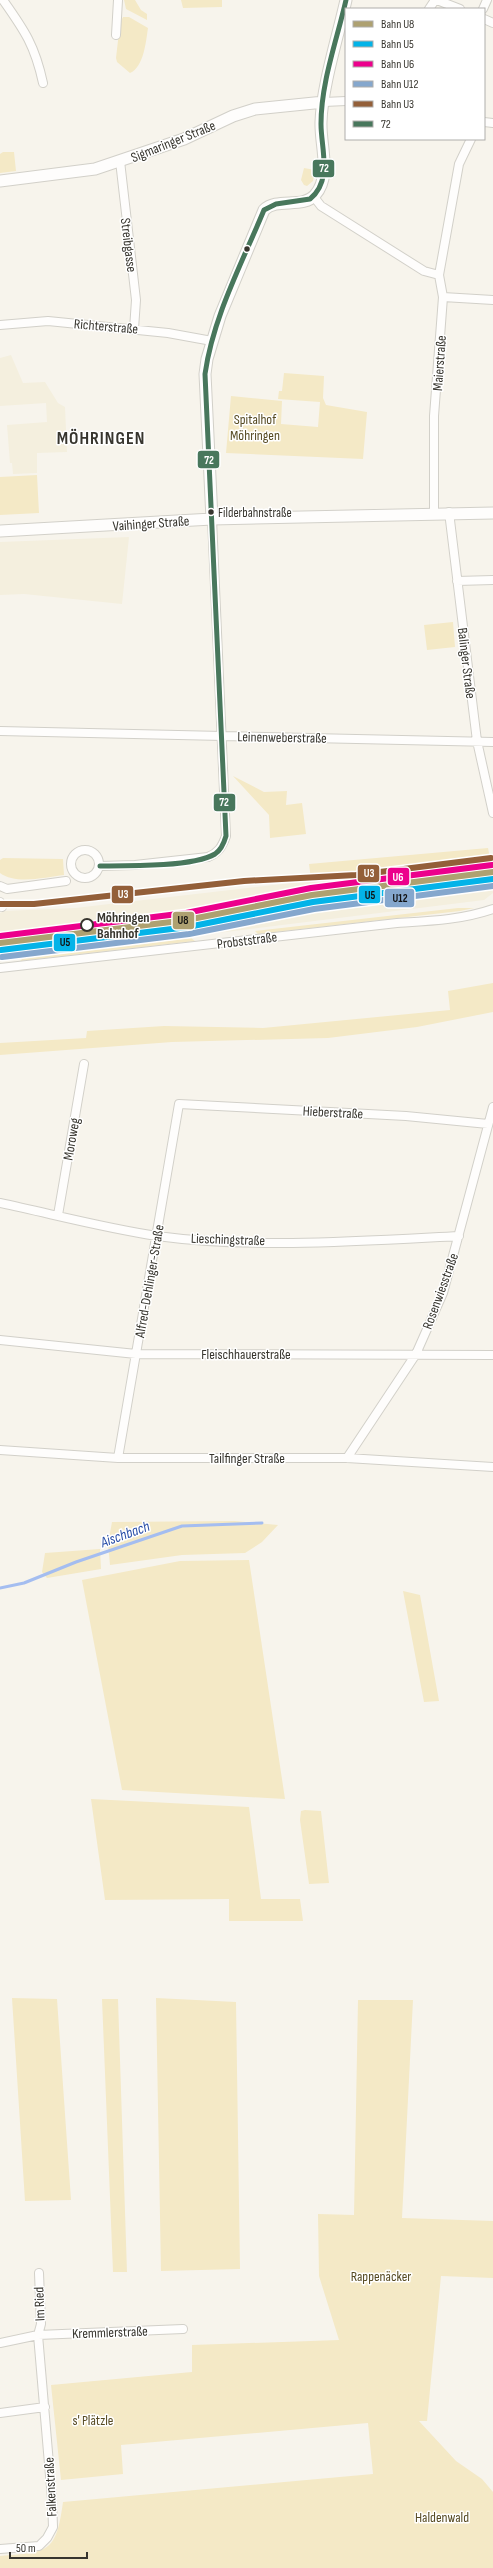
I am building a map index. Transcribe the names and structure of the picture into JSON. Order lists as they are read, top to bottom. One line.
{"streets":{"main road":["Sigmaringer Straße","Vaihinger Straße"],"street":["Streibgasse","Richterstraße","Maierstraße","Balinger Straße","Leinenweberstraße","Probststraße","Hieberstraße","Moroweg","Lieschingstraße","Alfred-Dehlinger-Straße","Rosenwiesstraße","Fleischhauerstraße","Tailfinger Straße","Im Ried","Kremmlerstraße","Falkenstraße"]},"crossings":[["Sigmaringer Straße","Streibgasse"],["Streibgasse","Richterstraße"],["Maierstraße","Vaihinger Straße"],["Vaihinger Straße","Balinger Straße"],["Balinger Straße","Leinenweberstraße"],["Hieberstraße","Alfred-Dehlinger-Straße"],["Hieberstraße","Rosenwiesstraße"],["Moroweg","Lieschingstraße"],["Lieschingstraße","Alfred-Dehlinger-Straße"],["Lieschingstraße","Rosenwiesstraße"],["Alfred-Dehlinger-Straße","Fleischhauerstraße"],["Alfred-Dehlinger-Straße","Tailfinger Straße"],["Rosenwiesstraße","Fleischhauerstraße"],["Rosenwiesstraße","Tailfinger Straße"],["Im Ried","Kremmlerstraße"]],"districts":["MÖHRINGEN"],"water":["Aischbach"],"parks":["Spitalhof Möhringen","Rappenäcker","s' Plätzle","Haldenwald"],"places":["Filderbahnstraße","Möhringen Bahnhof"],"lines":["transit line 72","rail line U3","rail line U6","rail line U8","rail line U5","rail line U12"],"legend":["Bahn U8","Bahn U5","Bahn U6","Bahn U12","Bahn U3","72"],"scale_bar":"50 m"}
